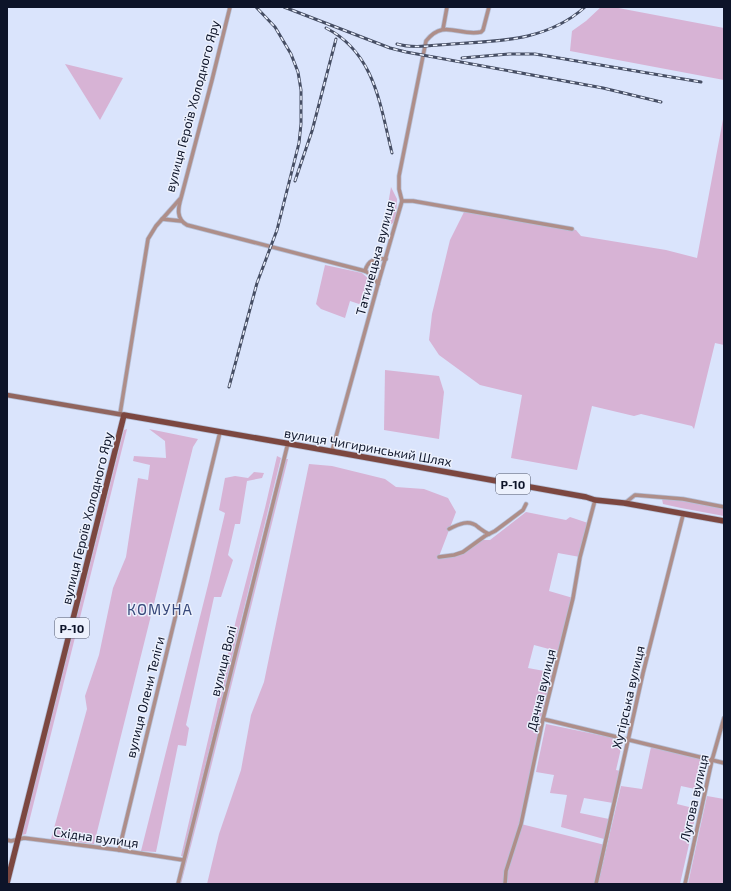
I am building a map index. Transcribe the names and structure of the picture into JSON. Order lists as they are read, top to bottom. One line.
{"streets":{"main road":["вулиця Героїв Холодного Яру","вулиця Чигиринський Шлях","Р-10"],"street":["Татинецька вулиця","вулиця Волі","Дачна вулиця","вулиця Олени Теліги","Хутірська вулиця","Лугова вулиця","Східна вулиця"]},"crossings":[["вулиця Героїв Холодного Яру","вулиця Чигиринський Шлях"],["вулиця Героїв Холодного Яру","Східна вулиця"],["Татинецька вулиця","вулиця Чигиринський Шлях"],["вулиця Чигиринський Шлях","вулиця Волі"],["вулиця Чигиринський Шлях","Дачна вулиця"],["вулиця Чигиринський Шлях","вулиця Олени Теліги"],["вулиця Чигиринський Шлях","Хутірська вулиця"],["вулиця Волі","Східна вулиця"],["вулиця Олени Теліги","Східна вулиця"]],"districts":["КОМУНА"]}
